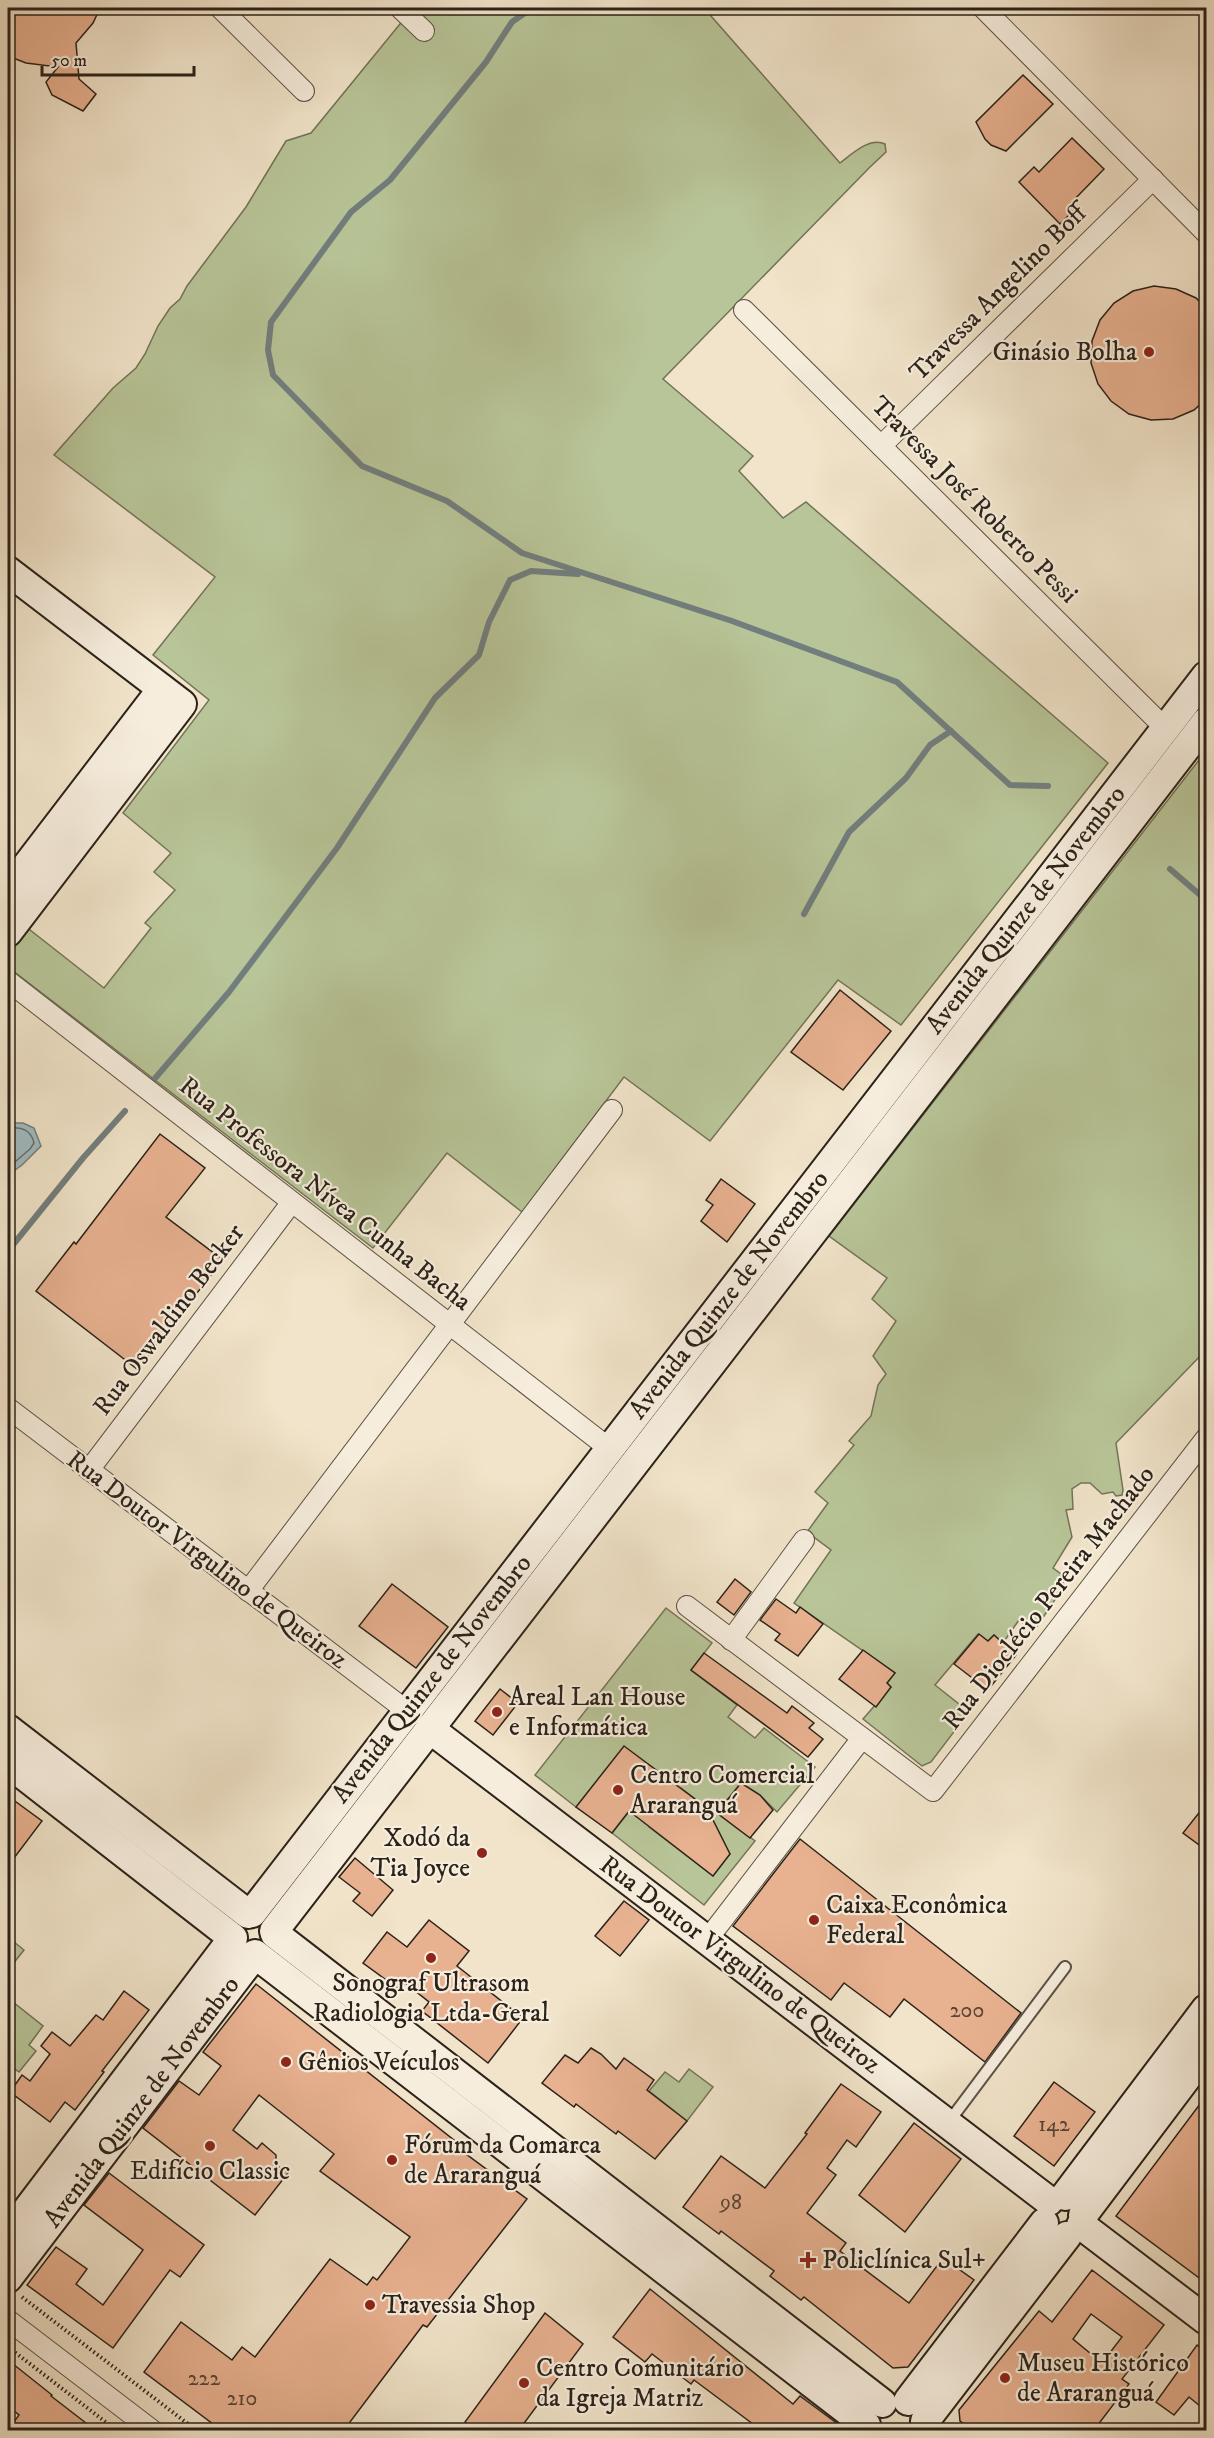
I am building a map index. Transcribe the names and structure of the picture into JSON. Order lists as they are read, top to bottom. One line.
{"streets":{"street":["Travessa Angelino Boff","Travessa José Roberto Pessi","Avenida Quinze de Novembro","Rua Professora Nívea Cunha Bacha","Rua Oswaldino Becker","Rua Doutor Virgulino de Queiroz","Rua Dioclécio Pereira Machado"]},"crossings":[["Travessa Angelino Boff","Travessa José Roberto Pessi"],["Travessa José Roberto Pessi","Avenida Quinze de Novembro"],["Avenida Quinze de Novembro","Rua Professora Nívea Cunha Bacha"],["Avenida Quinze de Novembro","Rua Doutor Virgulino de Queiroz"],["Rua Professora Nívea Cunha Bacha","Rua Oswaldino Becker"],["Rua Oswaldino Becker","Rua Doutor Virgulino de Queiroz"]],"places":{"other":["Ginásio Bolha","Areal Lan House e Informática","Centro Comercial Araranguá","Xodó da Tia Joyce","Caixa Econômica Federal","Sonograf Ultrasom Radiologia Ltda-Geral","Gênios Veículos","Edifício Classic","Fórum da Comarca de Araranguá","Travessia Shop","Museu Histórico de Araranguá","Centro Comunitário da Igreja Matriz"],"health":["Policlínica Sul+"]},"house_numbers":["200","142","98","222","210"],"scale_bar":"50 m"}
